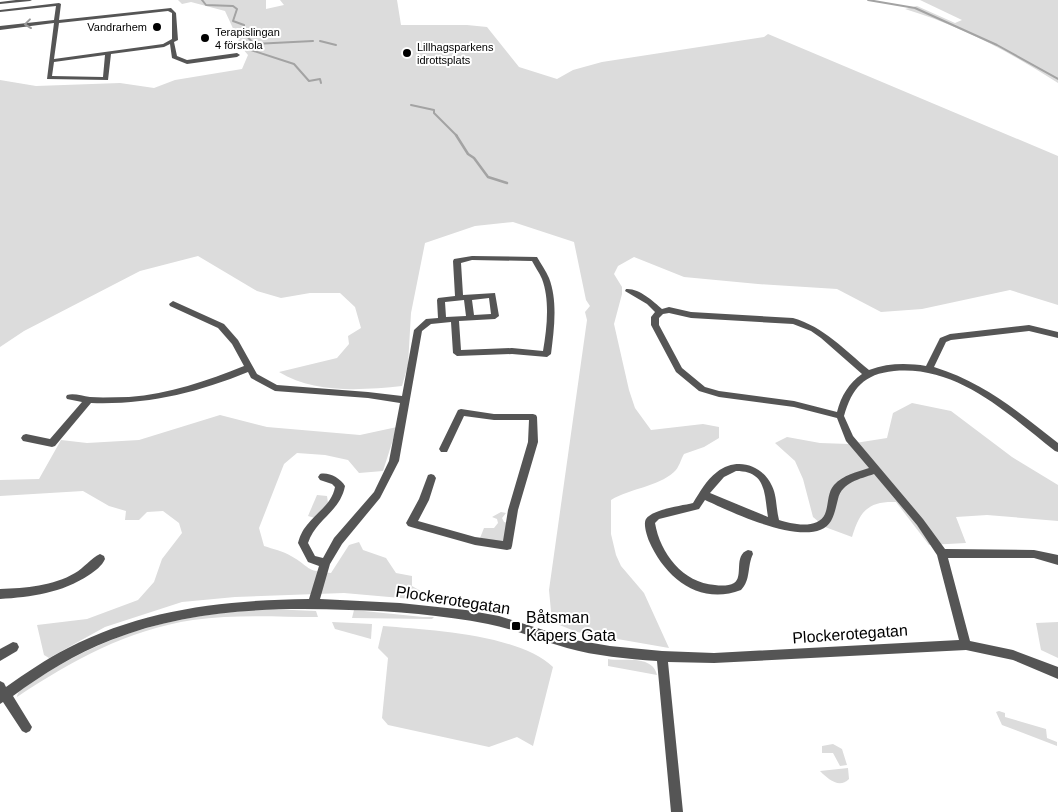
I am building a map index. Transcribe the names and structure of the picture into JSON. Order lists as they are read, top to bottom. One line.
{"streets":{"street":["Plockerotegatan"]},"places":{"other":["Vandrarhem","Terapislingan 4 förskola","Lillhagsparkens idrottsplats"],"transit":["Båtsman Kapers Gata"]}}
